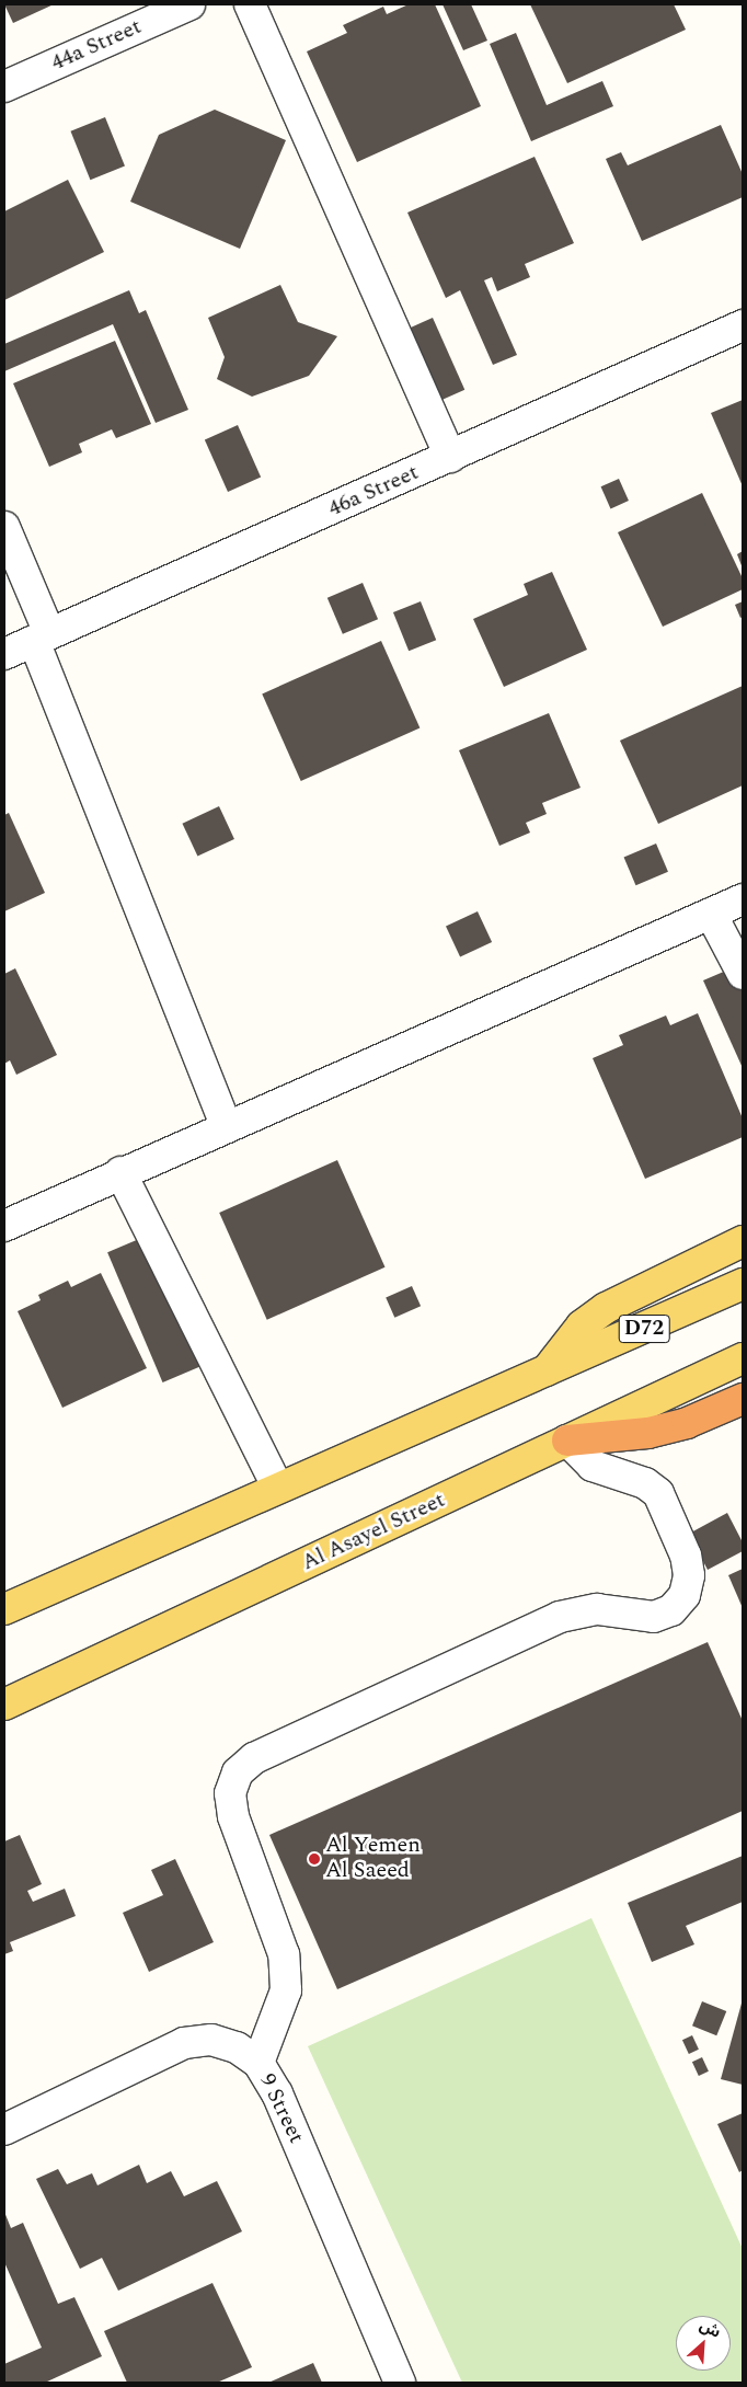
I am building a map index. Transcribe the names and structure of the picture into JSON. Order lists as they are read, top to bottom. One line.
{"streets":{"main road":["D72","Al Asayel Street"],"street":["44a Street","46a Street","9 Street"]},"places":["Al Yemen Al Saeed"],"north":"top right"}
